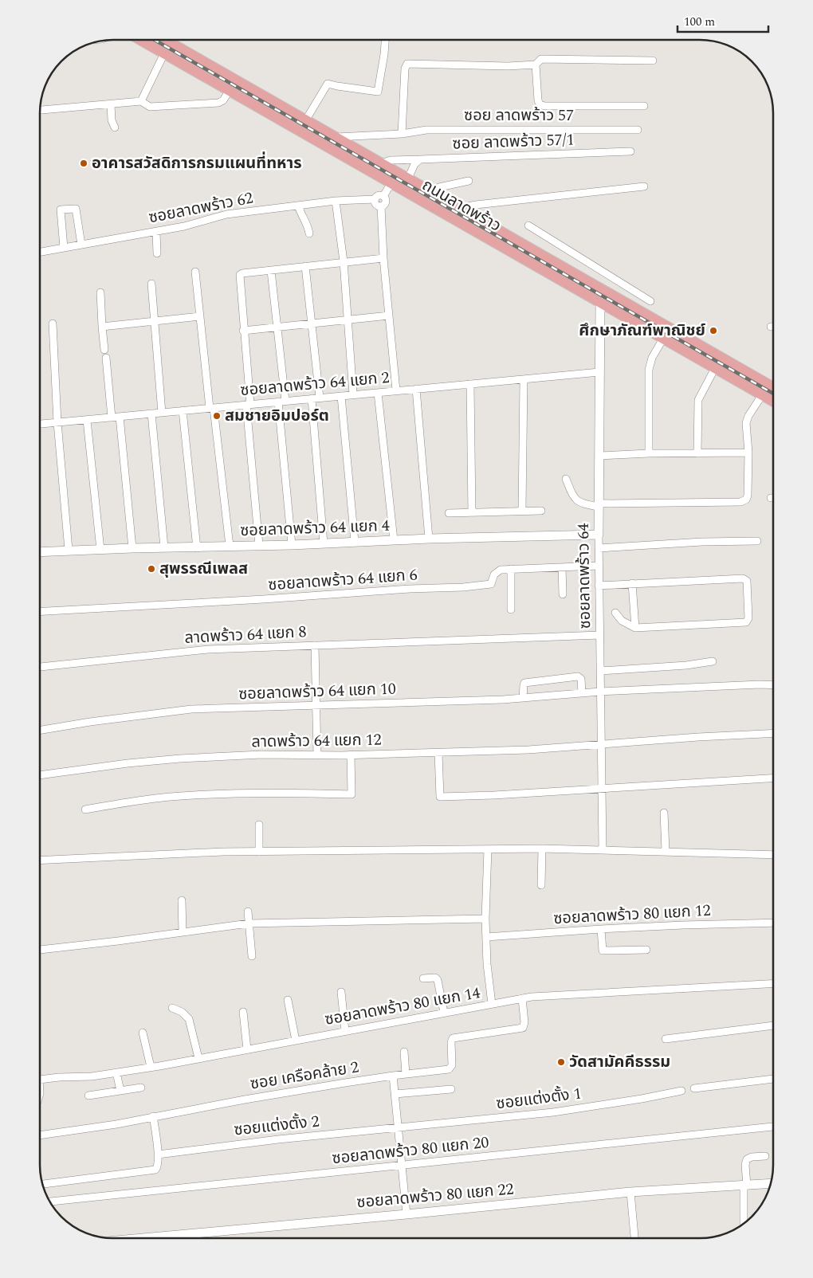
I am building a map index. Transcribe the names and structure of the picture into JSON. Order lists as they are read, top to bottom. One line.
{"streets":{"main road":["ถนนลาดพร้าว"],"street":["ซอย ลาดพร้าว 57","ซอย ลาดพร้าว 57/1","ซอยลาดพร้าว 62","ซอยลาดพร้าว 64 แยก 2","ซอยลาดพร้าว 64 แยก 4","ซอยลาดพร้าว 64","ซอยลาดพร้าว 64 แยก 6","ลาดพร้าว 64 แยก 8","ซอยลาดพร้าว 64 แยก 10","ลาดพร้าว 64 แยก 12","ซอยลาดพร้าว 80 แยก 12","ซอยลาดพร้าว 80 แยก 14","ซอย เครือคล้าย 2","ซอยแต่งตั้ง 1","ซอยแต่งตั้ง 2","ซอยลาดพร้าว 80 แยก 20","ซอยลาดพร้าว 80 แยก 22"]},"crossings":[["ซอย ลาดพร้าว 57","ถนนลาดพร้าว"],["ซอย ลาดพร้าว 57/1","ถนนลาดพร้าว"],["ถนนลาดพร้าว","ซอยลาดพร้าว 64"],["ซอยลาดพร้าว 64 แยก 2","ซอยลาดพร้าว 64"],["ซอยลาดพร้าว 64 แยก 4","ซอยลาดพร้าว 64"],["ซอยลาดพร้าว 64","ซอยลาดพร้าว 64 แยก 6"],["ซอยลาดพร้าว 64","ลาดพร้าว 64 แยก 8"],["ซอยลาดพร้าว 64","ซอยลาดพร้าว 64 แยก 10"],["ซอยลาดพร้าว 64","ลาดพร้าว 64 แยก 12"],["ซอยลาดพร้าว 80 แยก 14","ซอย เครือคล้าย 2"],["ซอยแต่งตั้ง 1","ซอยแต่งตั้ง 2"]],"places":["อาคารสวัสดิการกรมแผนที่ทหาร","ศึกษาภัณฑ์พาณิชย์","สมชายอิมปอร์ต","สุพรรณีเพลส","วัดสามัคคีธรรม"],"scale_bar":"100 m"}
